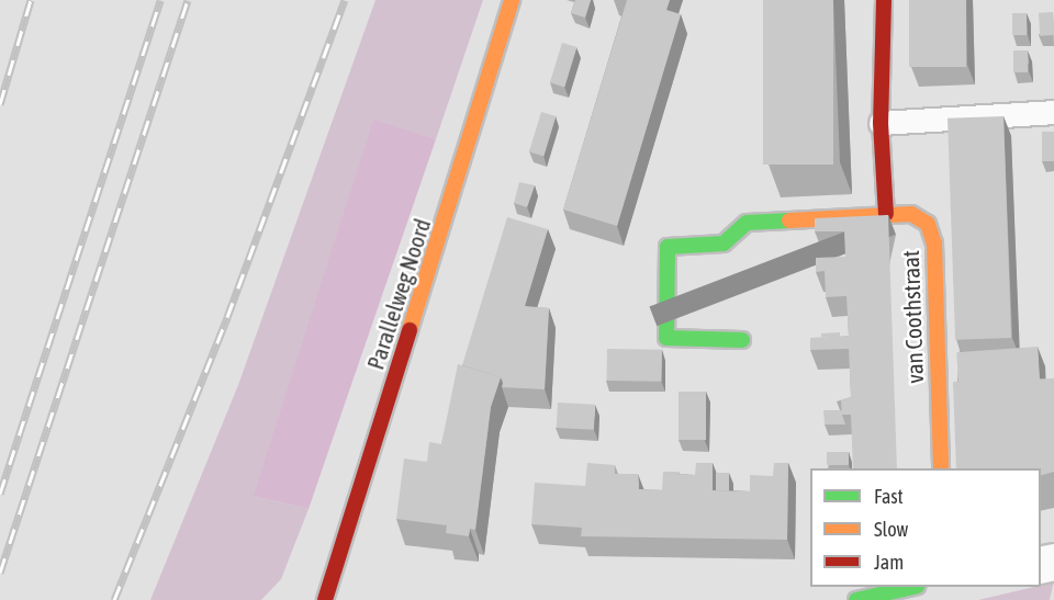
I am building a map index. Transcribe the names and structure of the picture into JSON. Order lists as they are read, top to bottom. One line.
{"streets":{"street":["Parallelweg Noord","van Coothstraat"]},"legend":["Fast","Slow","Jam"]}
